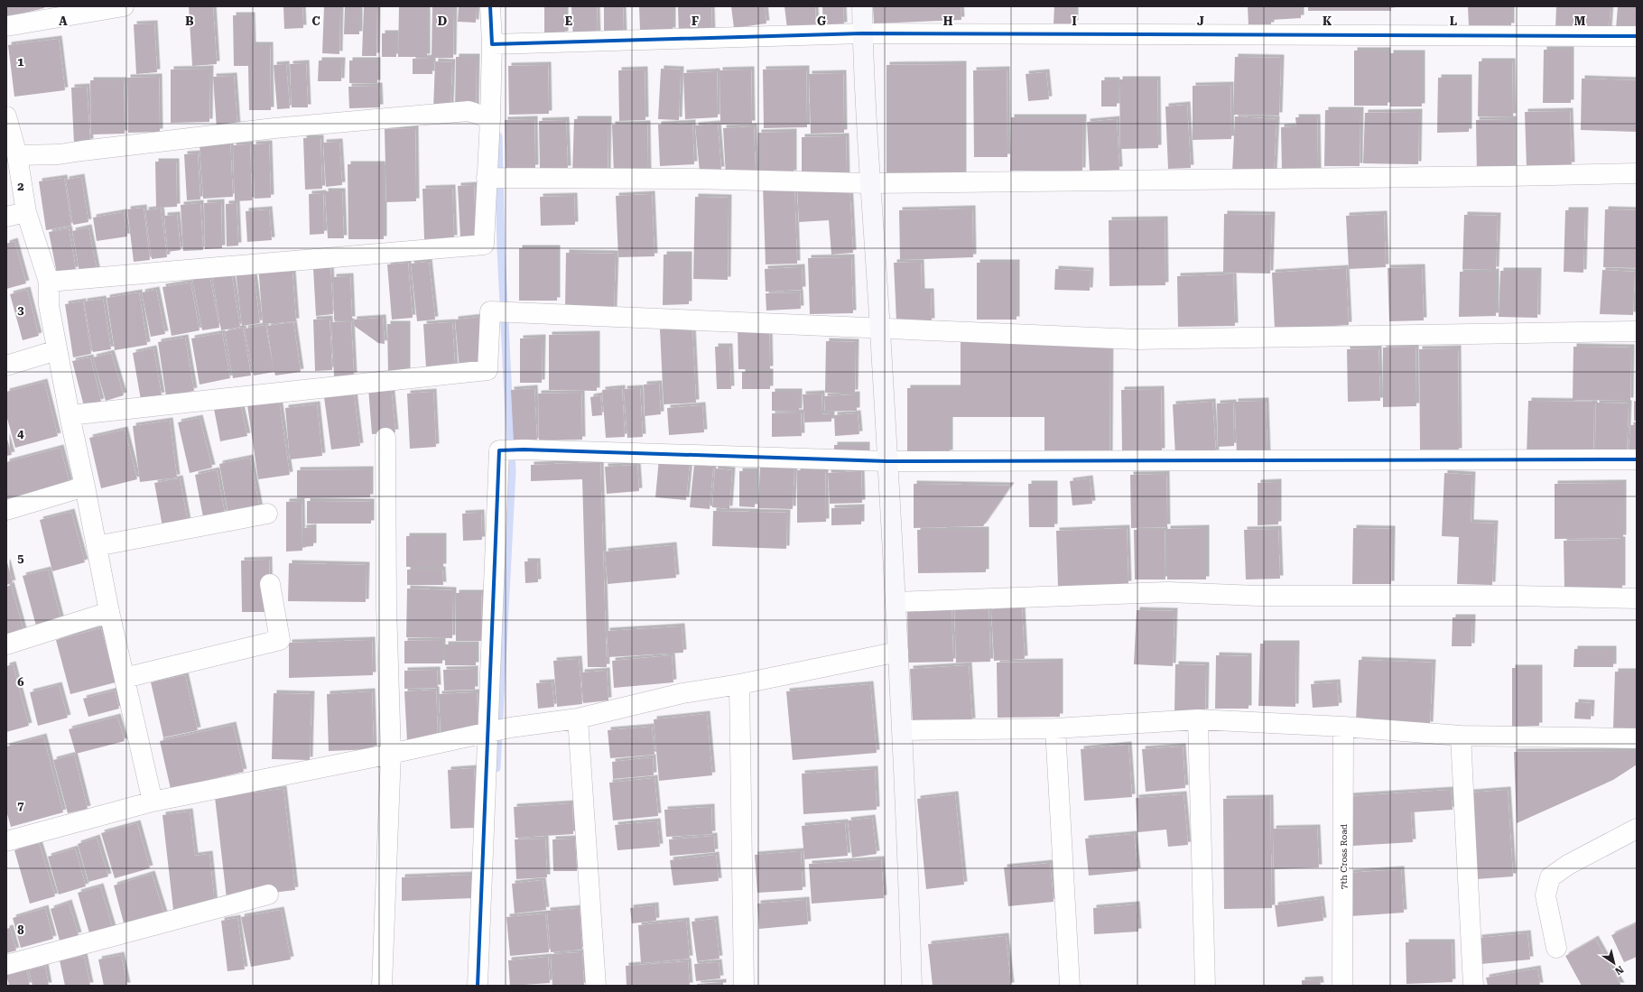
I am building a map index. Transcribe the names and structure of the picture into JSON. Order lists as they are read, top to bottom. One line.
{"streets":{"street":["7th Cross Road"]},"north":"bottom right","grid":{"columns":["A","B","C","D","E","F","G","H","I","J","K","L","M"],"rows":["1","2","3","4","5","6","7","8"]}}
